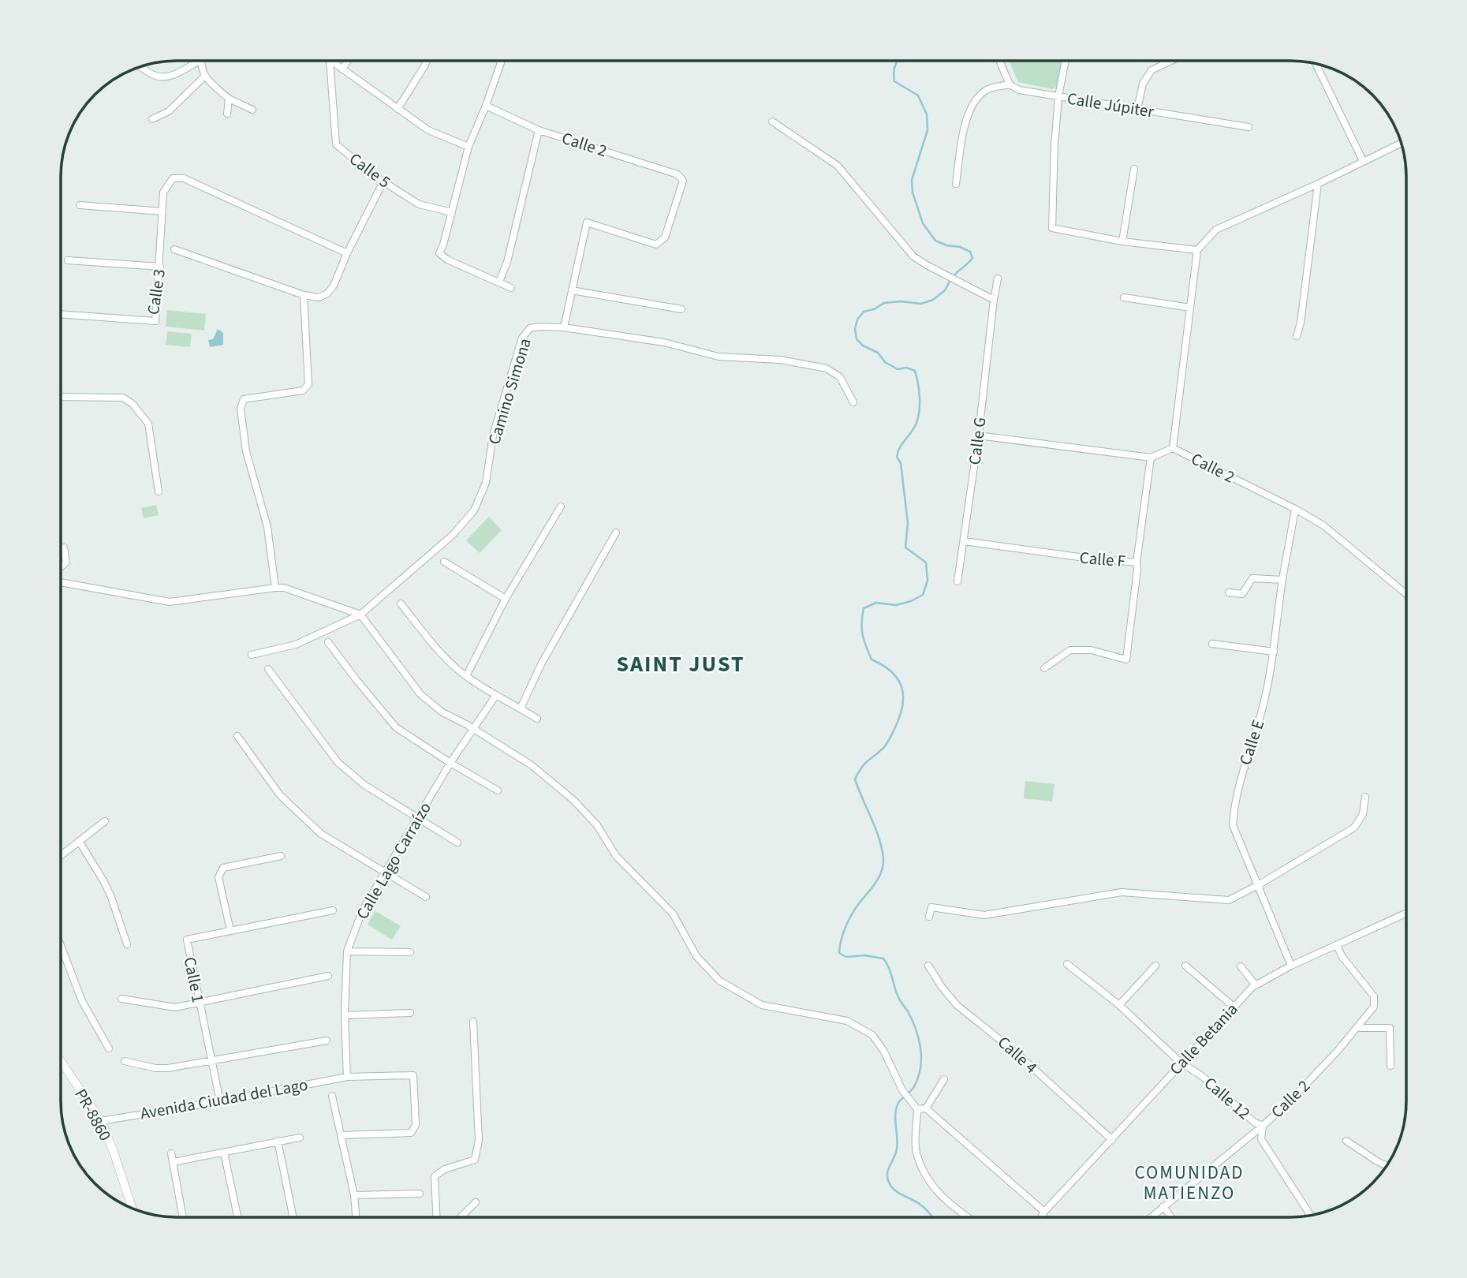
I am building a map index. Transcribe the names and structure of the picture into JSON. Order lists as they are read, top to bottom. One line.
{"streets":{"street":["Calle Júpiter","Calle 2","Calle 5","Calle 3","Camino Simona","Calle G","Calle F","Calle E","Calle Lago Carraízo","Calle 1","Calle Betania","Calle 4","Calle 12","Avenida Ciudad del Lago","PR-8860"]},"crossings":[["Calle 2","Calle E"],["Calle 2","Calle Betania"],["Calle 2","Calle 12"],["Calle G","Calle F"],["Calle E","Calle Betania"],["Calle Lago Carraízo","Avenida Ciudad del Lago"],["Calle 1","Avenida Ciudad del Lago"],["Calle Betania","Calle 4"],["Calle Betania","Calle 12"],["Avenida Ciudad del Lago","PR-8860"]],"districts":["SAINT JUST","COMUNIDAD MATIENZO"]}
